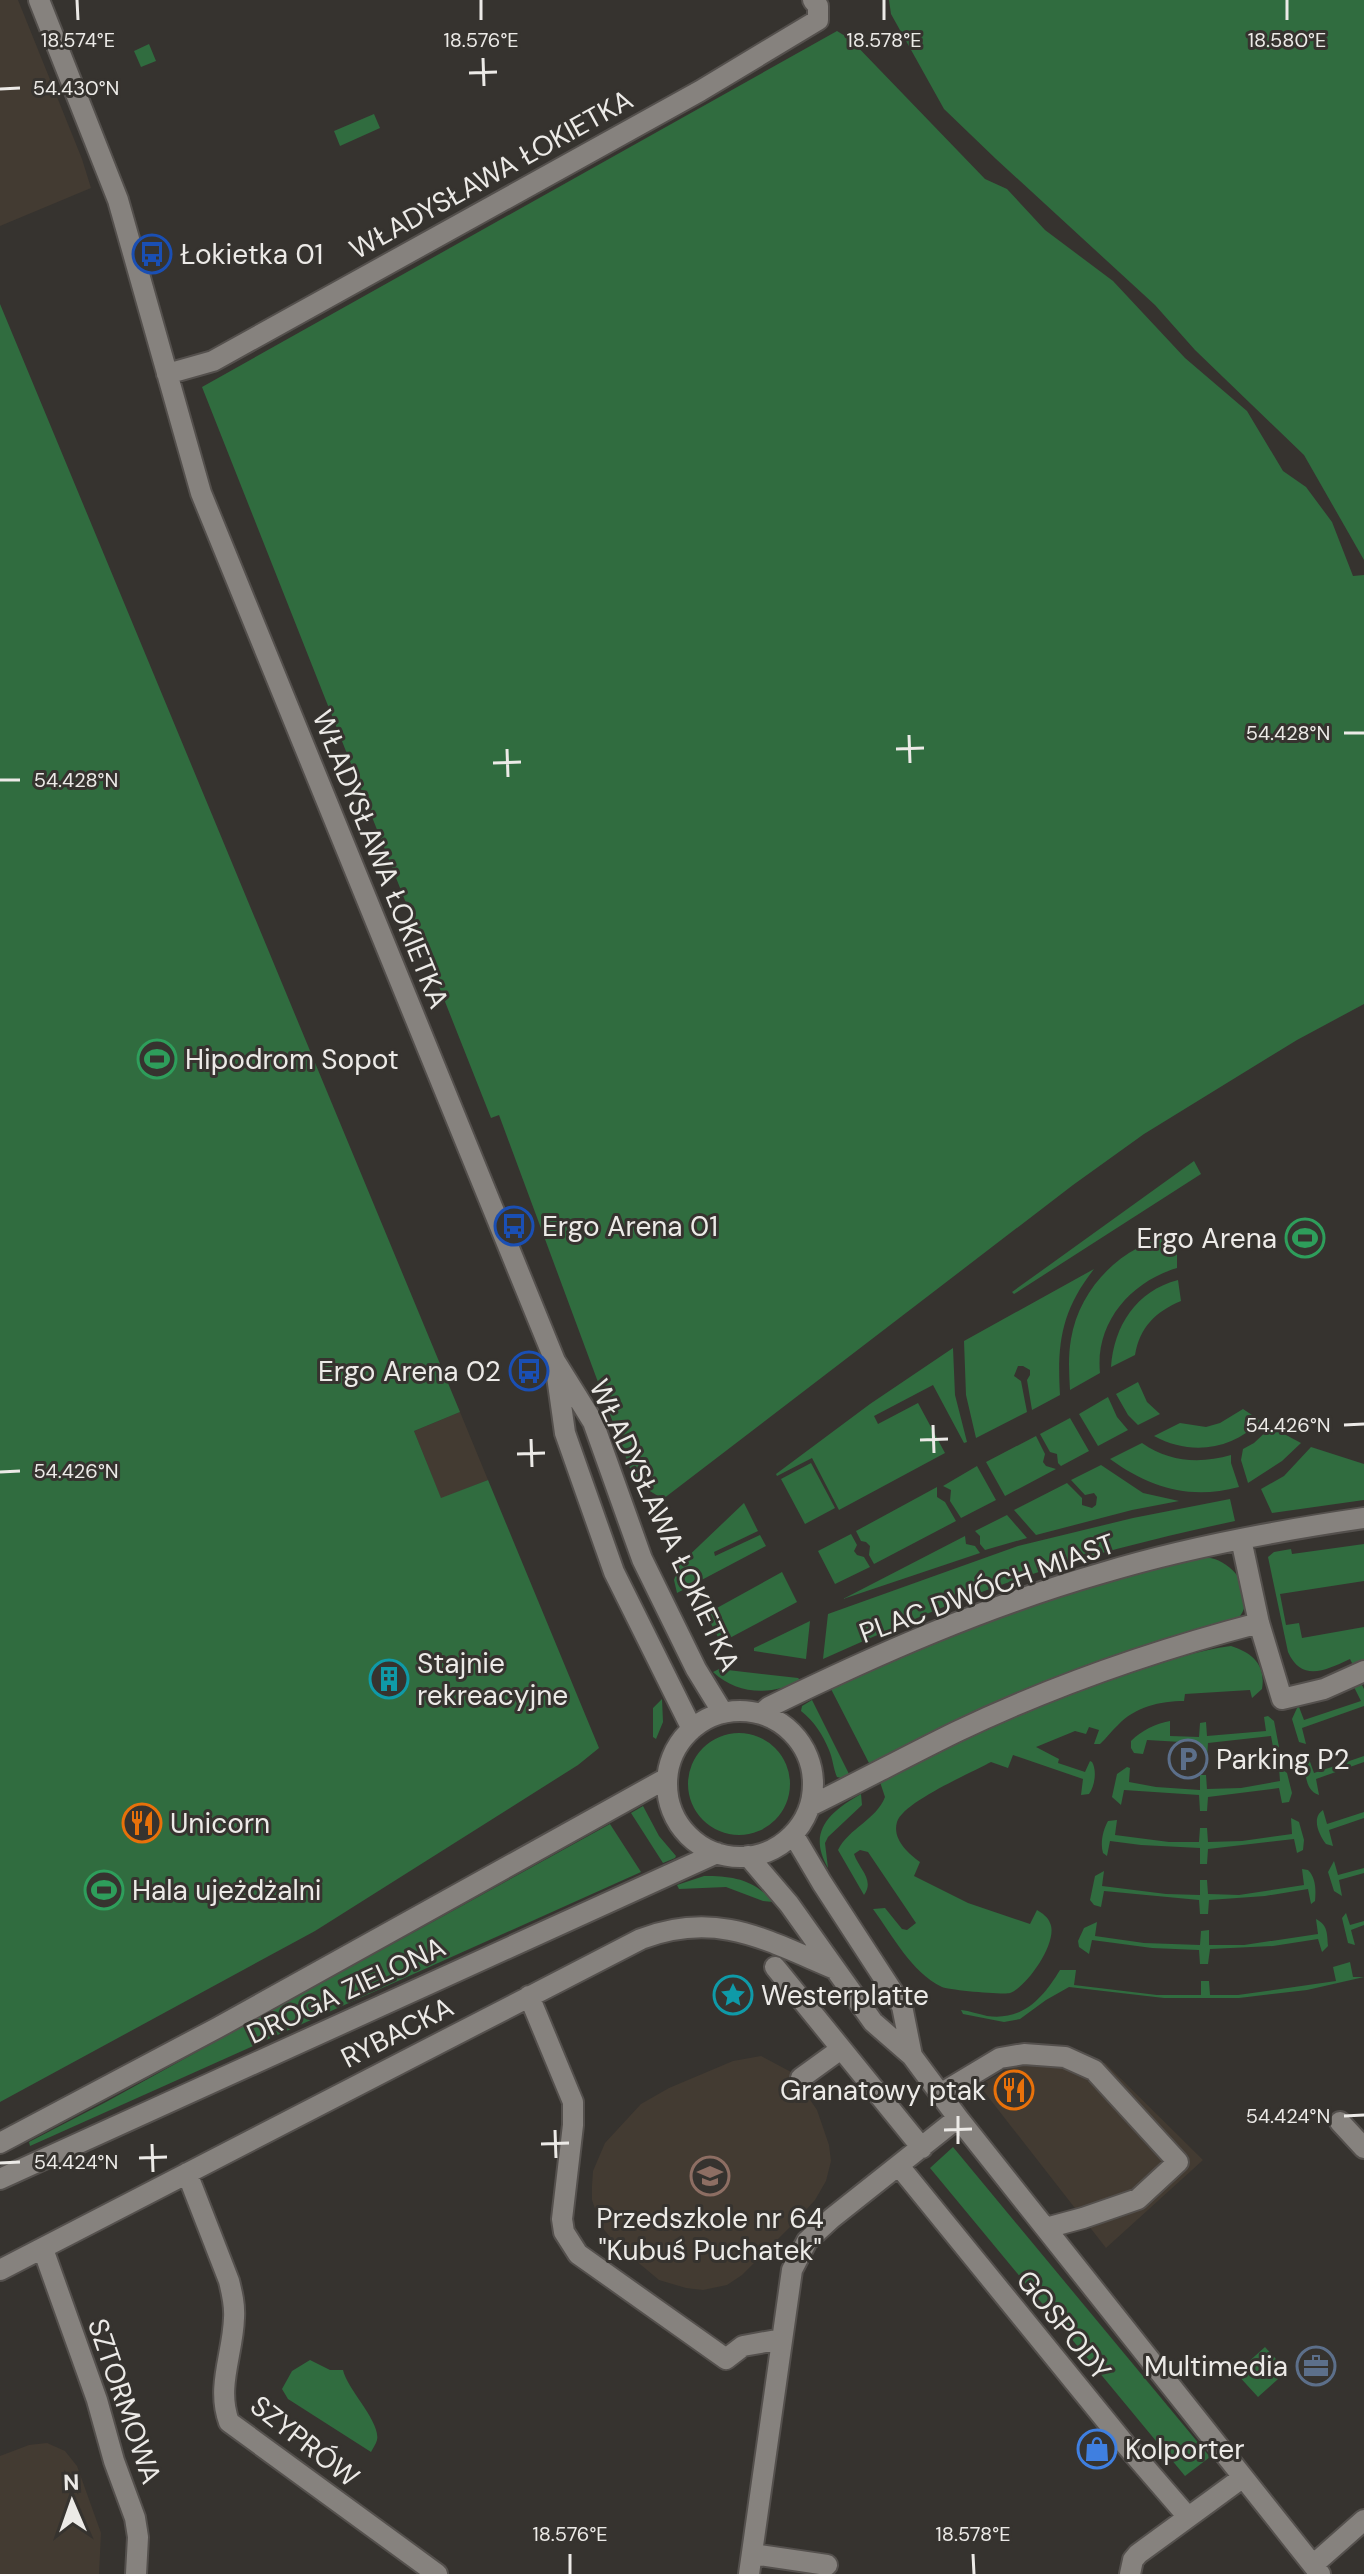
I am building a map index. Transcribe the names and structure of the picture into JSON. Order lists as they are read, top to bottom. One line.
{"streets":{"street":["WŁADYSŁAWA ŁOKIETKA","PLAC DWÓCH MIAST","DROGA ZIELONA","RYBACKA","GOSPODY","SZTORMOWA","SZYPRÓW"]},"crossings":[["WŁADYSŁAWA ŁOKIETKA","PLAC DWÓCH MIAST"],["WŁADYSŁAWA ŁOKIETKA","DROGA ZIELONA"],["WŁADYSŁAWA ŁOKIETKA","GOSPODY"],["PLAC DWÓCH MIAST","DROGA ZIELONA"],["PLAC DWÓCH MIAST","GOSPODY"],["DROGA ZIELONA","GOSPODY"],["RYBACKA","GOSPODY"],["RYBACKA","SZTORMOWA"],["RYBACKA","SZYPRÓW"]],"places":{"bus stop":["Łokietka 01","Ergo Arena 01","Ergo Arena 02"],"sports":["Hipodrom Sopot","Ergo Arena","Hala ujeżdżalni"],"building":["Stajnie rekreacyjne"],"parking":["Parking P2"],"restaurant":["Unicorn","Granatowy ptak"],"place":["Westerplatte"],"school or university":["Przedszkole nr 64 \"Kubuś Puchatek\""],"office":["Multimedia"],"shop":["Kolporter"]},"north":"top","coordinates":["18.574°E","18.576°E","18.578°E","18.580°E","54.430°N","54.428°N","54.426°N","54.424°N"]}
